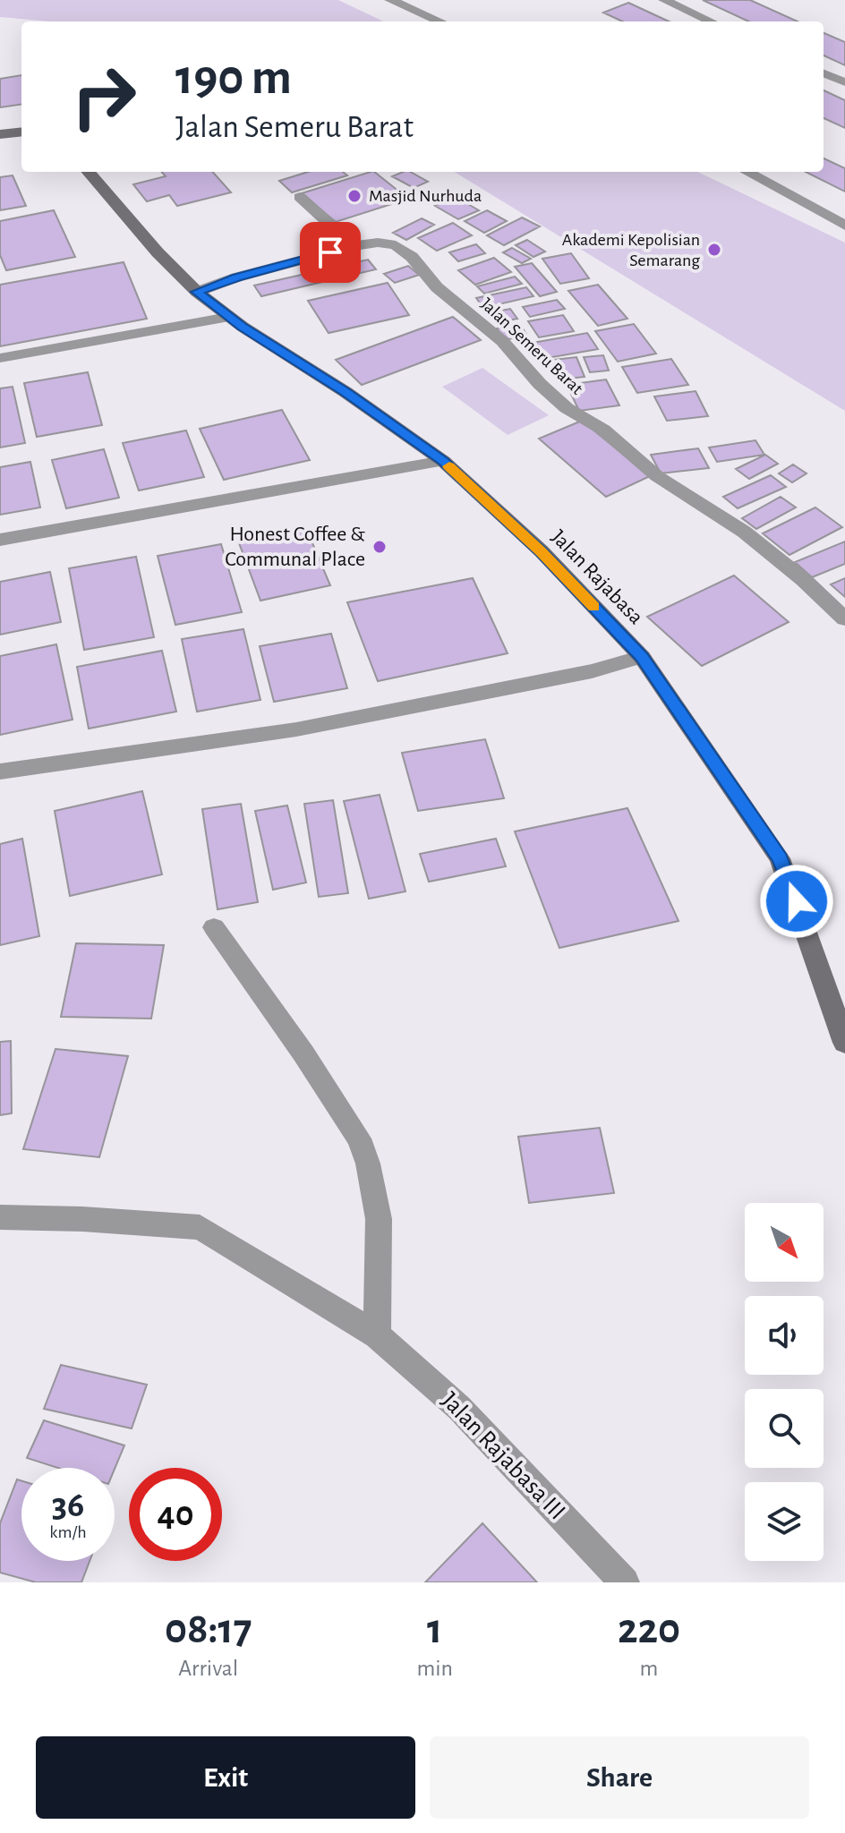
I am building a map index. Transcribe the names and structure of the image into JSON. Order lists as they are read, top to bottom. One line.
{"streets":{"street":["Jalan Semeru Barat","Jalan Rajabasa","Jalan Rajabasa III"]},"crossings":[["Jalan Semeru Barat","Jalan Rajabasa"]],"places":["Masjid Nurhuda","Akademi Kepolisian Semarang","Honest Coffee & Communal Place"],"north":"bottom right","page":{"turn":["190 m","Jalan Semeru Barat"],"speed":"36 km/h","limit":"40","eta":["08:17","Arrival","1","min","220","m"],"buttons":["Exit","Share"]}}
